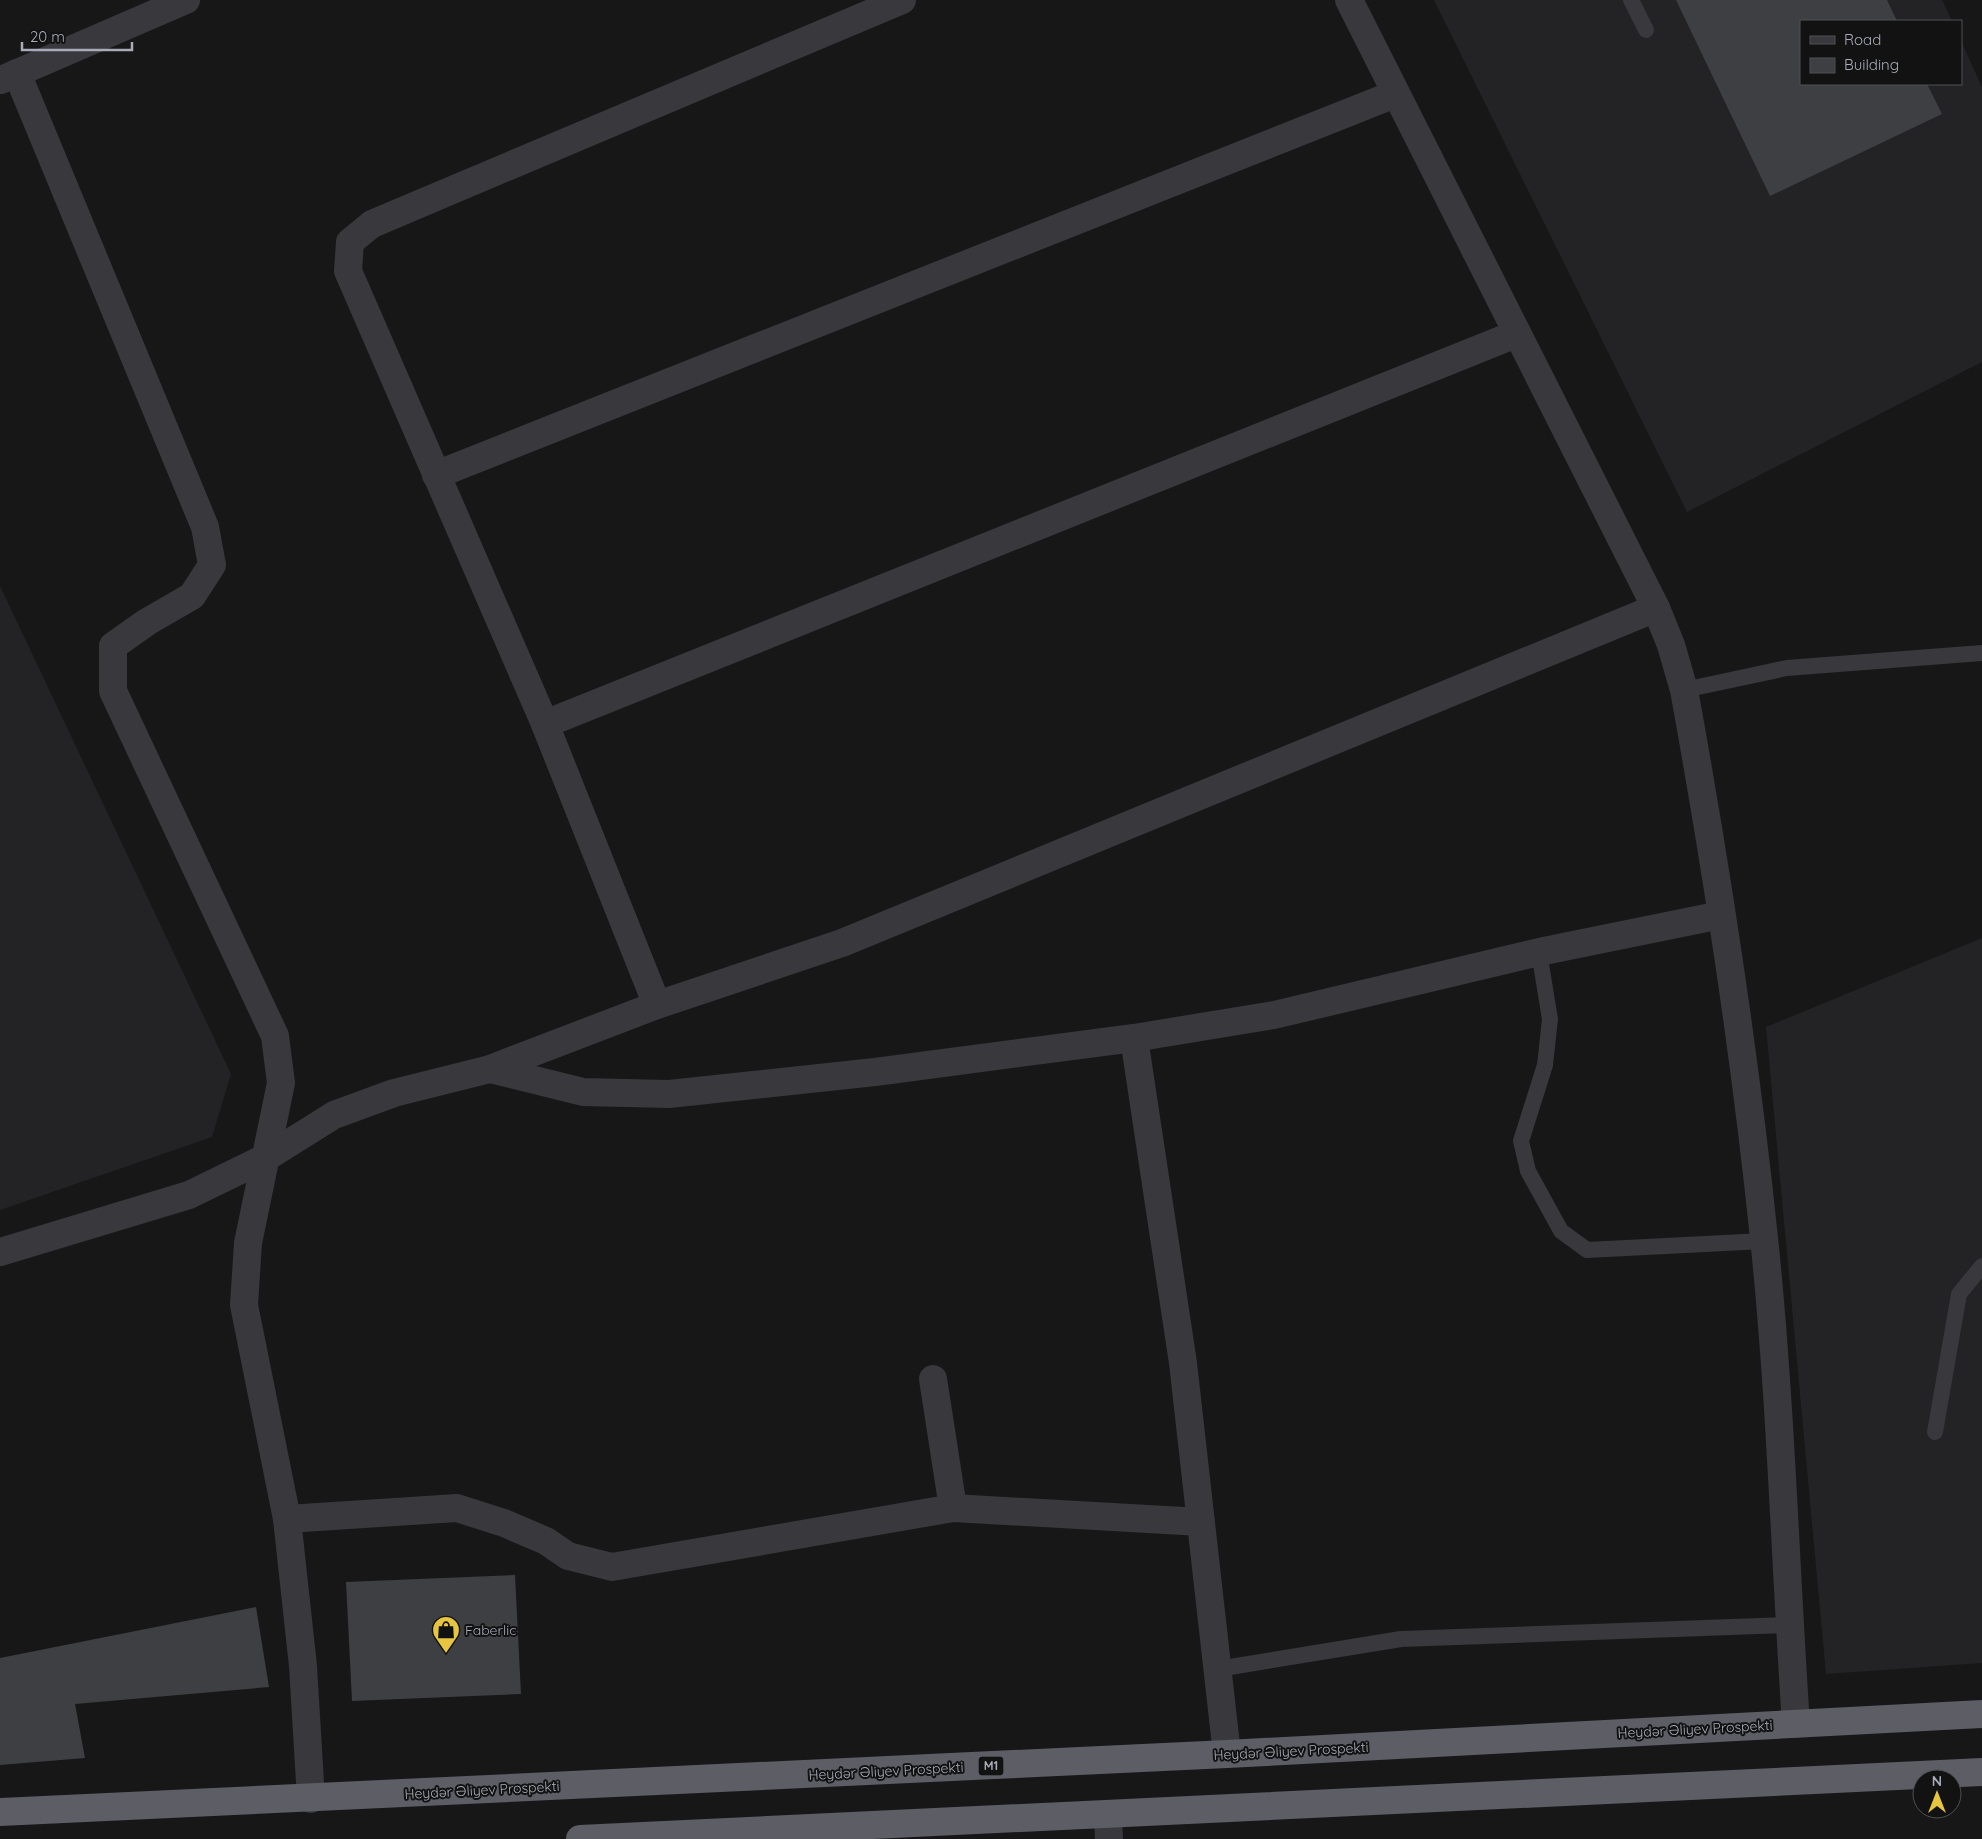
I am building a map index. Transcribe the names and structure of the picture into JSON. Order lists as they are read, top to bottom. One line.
{"streets":{"highway":["Heydər Əliyev Prospekti","M1"]},"places":{"shop":["Faberlic"]},"legend":["Road","Building"],"scale_bar":"20 m","north":"top"}
